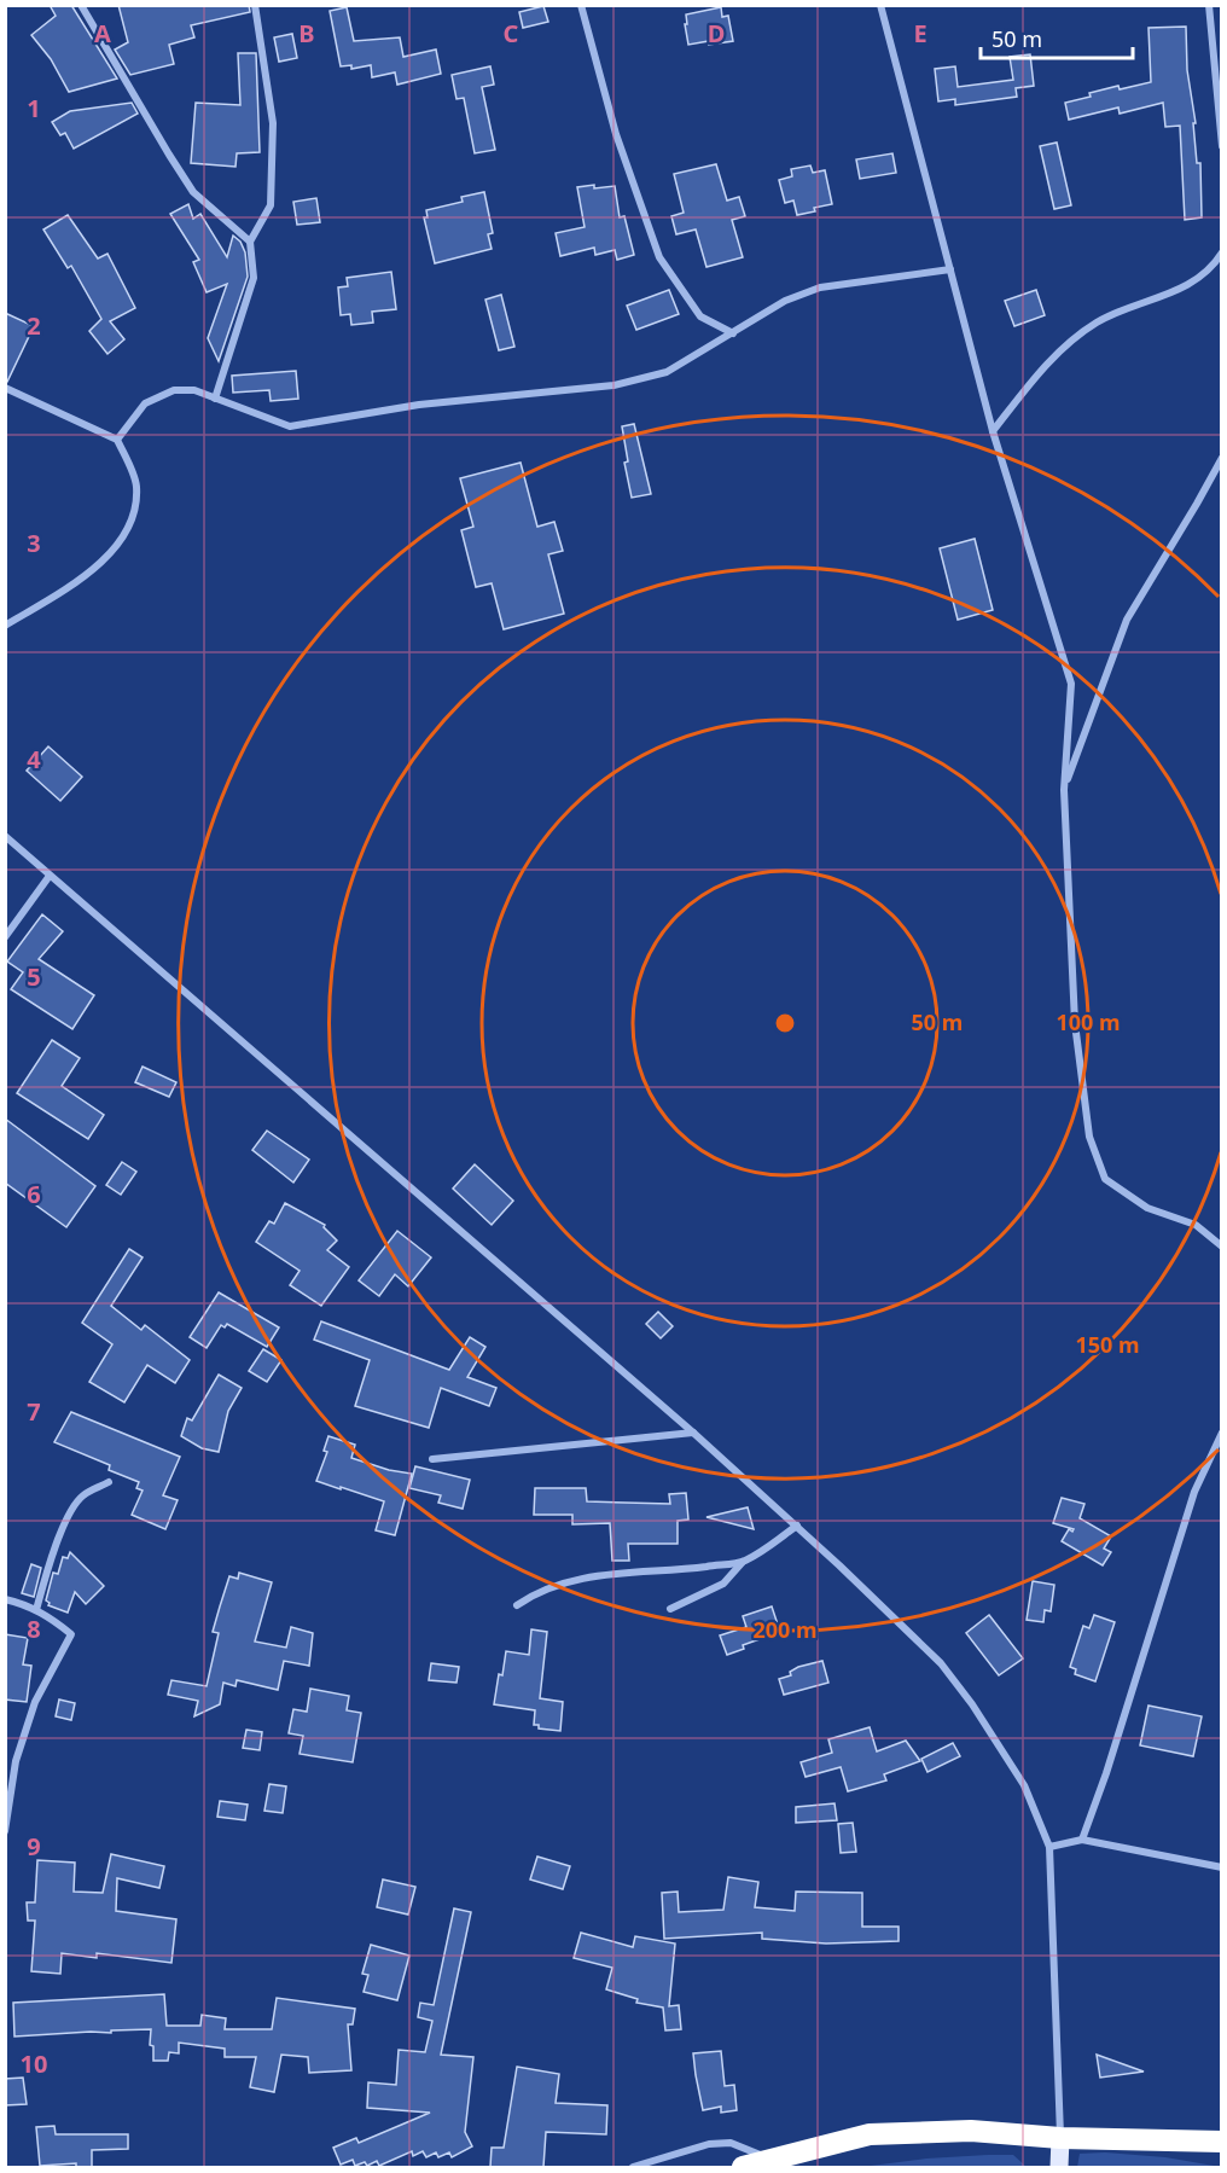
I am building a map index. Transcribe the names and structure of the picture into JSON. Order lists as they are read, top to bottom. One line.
{"scale_bar":"50 m","grid":{"columns":["A","B","C","D","E"],"rows":["1","2","3","4","5","6","7","8","9","10"]},"rings":["50 m","100 m","150 m","200 m"]}
